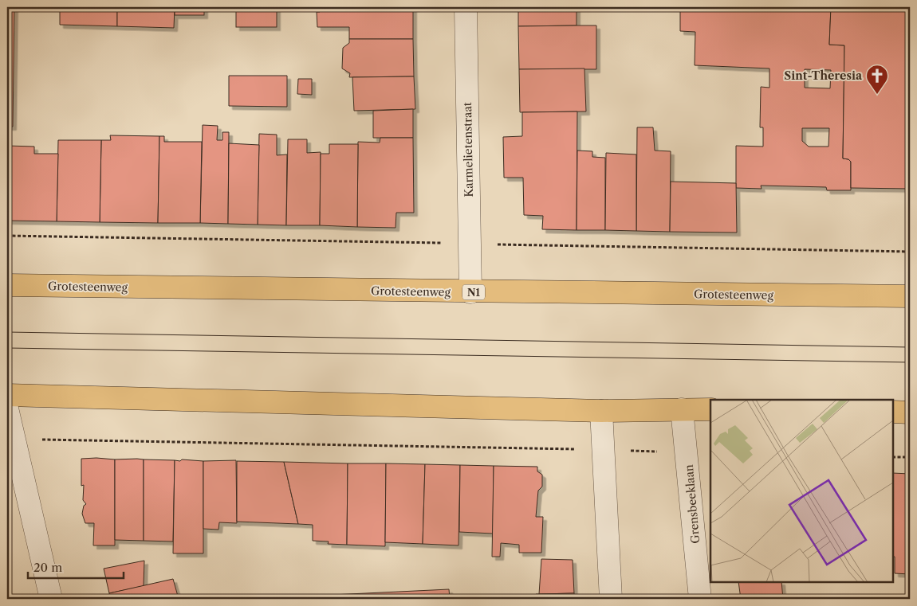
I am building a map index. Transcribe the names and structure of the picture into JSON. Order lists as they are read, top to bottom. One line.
{"streets":{"main road":["Grotesteenweg","N1"],"street":["Karmelietenstraat","Grensbeeklaan"]},"crossings":[["Karmelietenstraat","Grotesteenweg"]],"places":{"church":["Sint-Theresia"]},"scale_bar":"20 m"}
